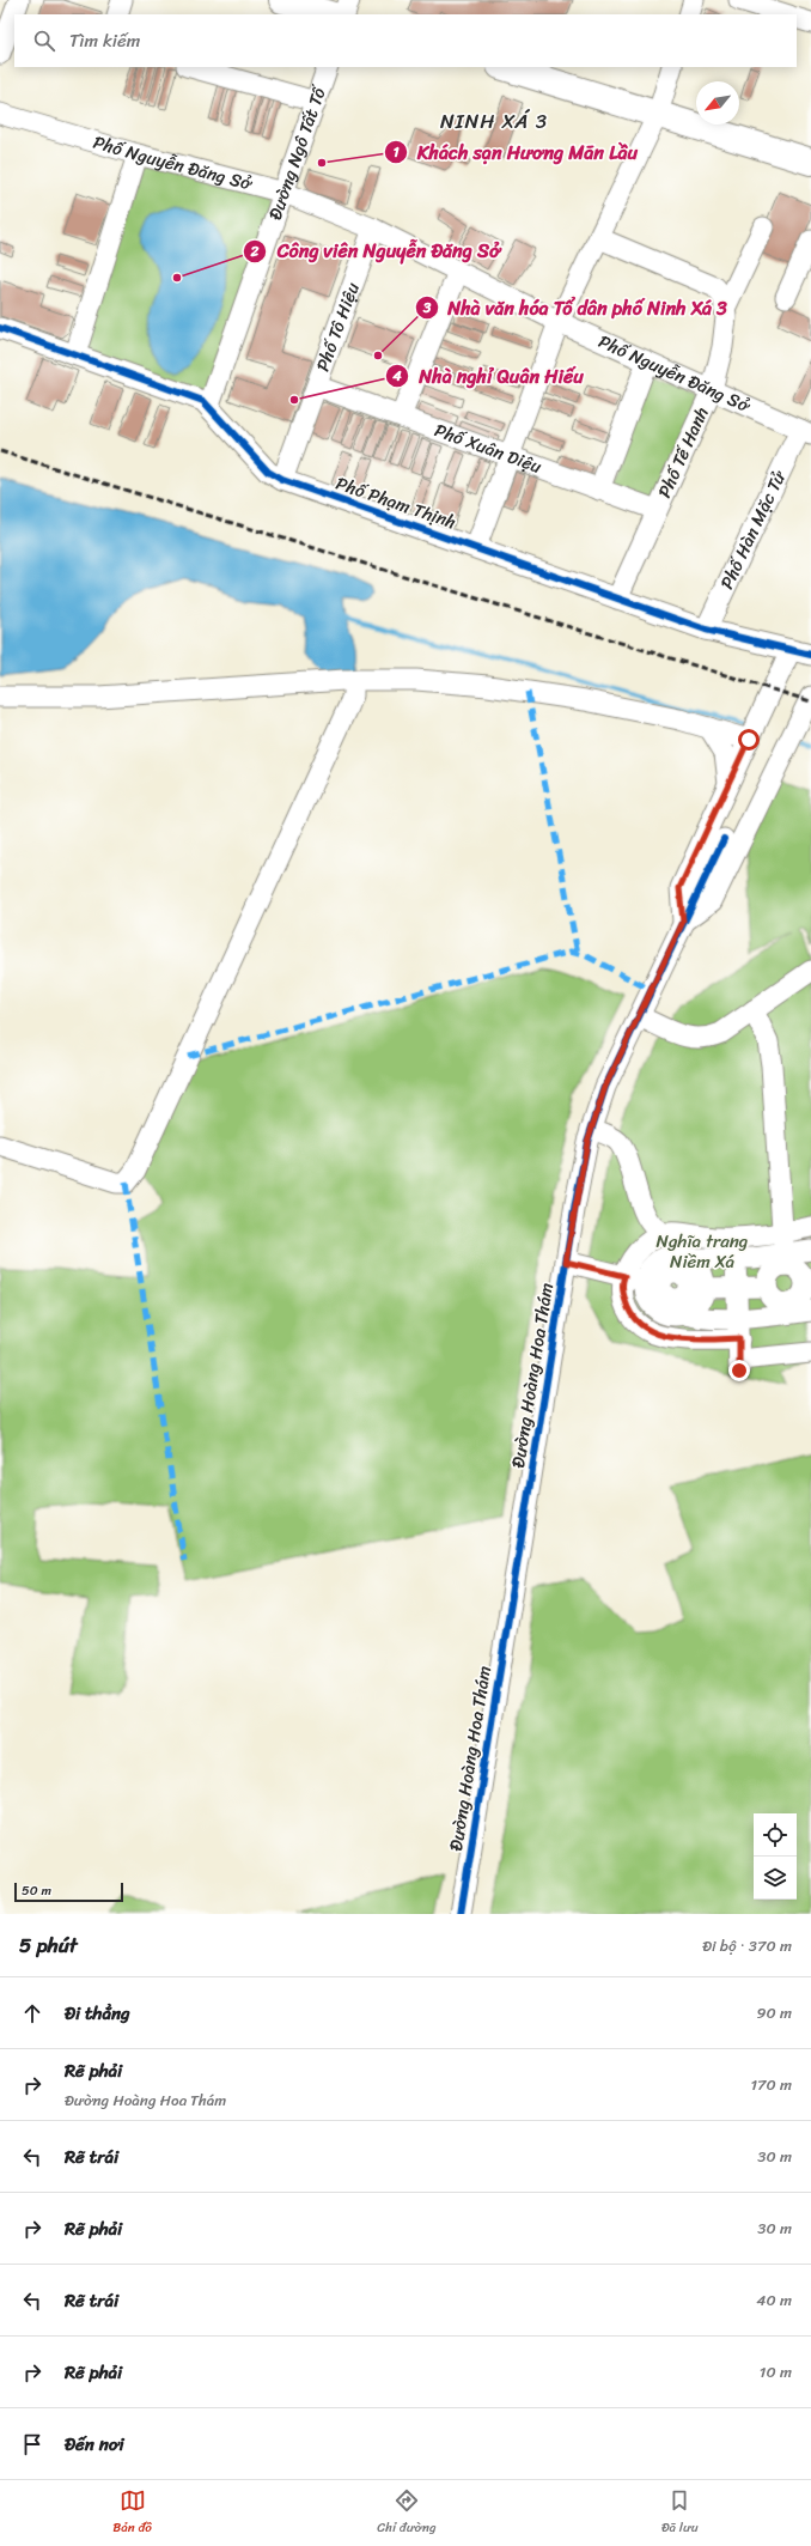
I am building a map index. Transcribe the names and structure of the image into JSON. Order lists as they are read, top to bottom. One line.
{"streets":{"street":["Đường Ngô Tất Tố","Phố Nguyễn Đăng Sở","Phố Tô Hiệu","Phố Xuân Diệu","Phố Tế Hanh","Phố Phạm Thịnh","Phố Hàn Mặc Tử","Đường Hoàng Hoa Thám"]},"crossings":[["Đường Ngô Tất Tố","Phố Nguyễn Đăng Sở"],["Đường Ngô Tất Tố","Phố Phạm Thịnh"],["Phố Nguyễn Đăng Sở","Phố Tô Hiệu"],["Phố Nguyễn Đăng Sở","Phố Tế Hanh"],["Phố Nguyễn Đăng Sở","Phố Hàn Mặc Tử"],["Phố Tô Hiệu","Phố Xuân Diệu"],["Phố Tô Hiệu","Phố Phạm Thịnh"],["Phố Xuân Diệu","Phố Tế Hanh"],["Phố Tế Hanh","Phố Phạm Thịnh"],["Phố Phạm Thịnh","Phố Hàn Mặc Tử"]],"districts":["NINH XÁ 3"],"parks":["Nghĩa trang Niềm Xá"],"places":["Khách sạn Hương Mãn Lầu","Công viên Nguyễn Đăng Sở","Nhà văn hóa Tổ dân phố Ninh Xá 3","Nhà nghỉ Quân Hiếu"],"scale_bar":"50 m","north":"bottom left","page":{"search":"Tìm kiếm","scale":"50 m","heading":["5 phút","Đi bộ · 370 m"],"list":[["Đi thẳng","90 m"],["Rẽ phải","Đường Hoàng Hoa Thám","170 m"],["Rẽ trái","30 m"],["Rẽ phải","30 m"],["Rẽ trái","40 m"],["Rẽ phải","10 m"],"Đến nơi"],"nav":["Bản đồ","Chỉ đường","Đã lưu"]}}
